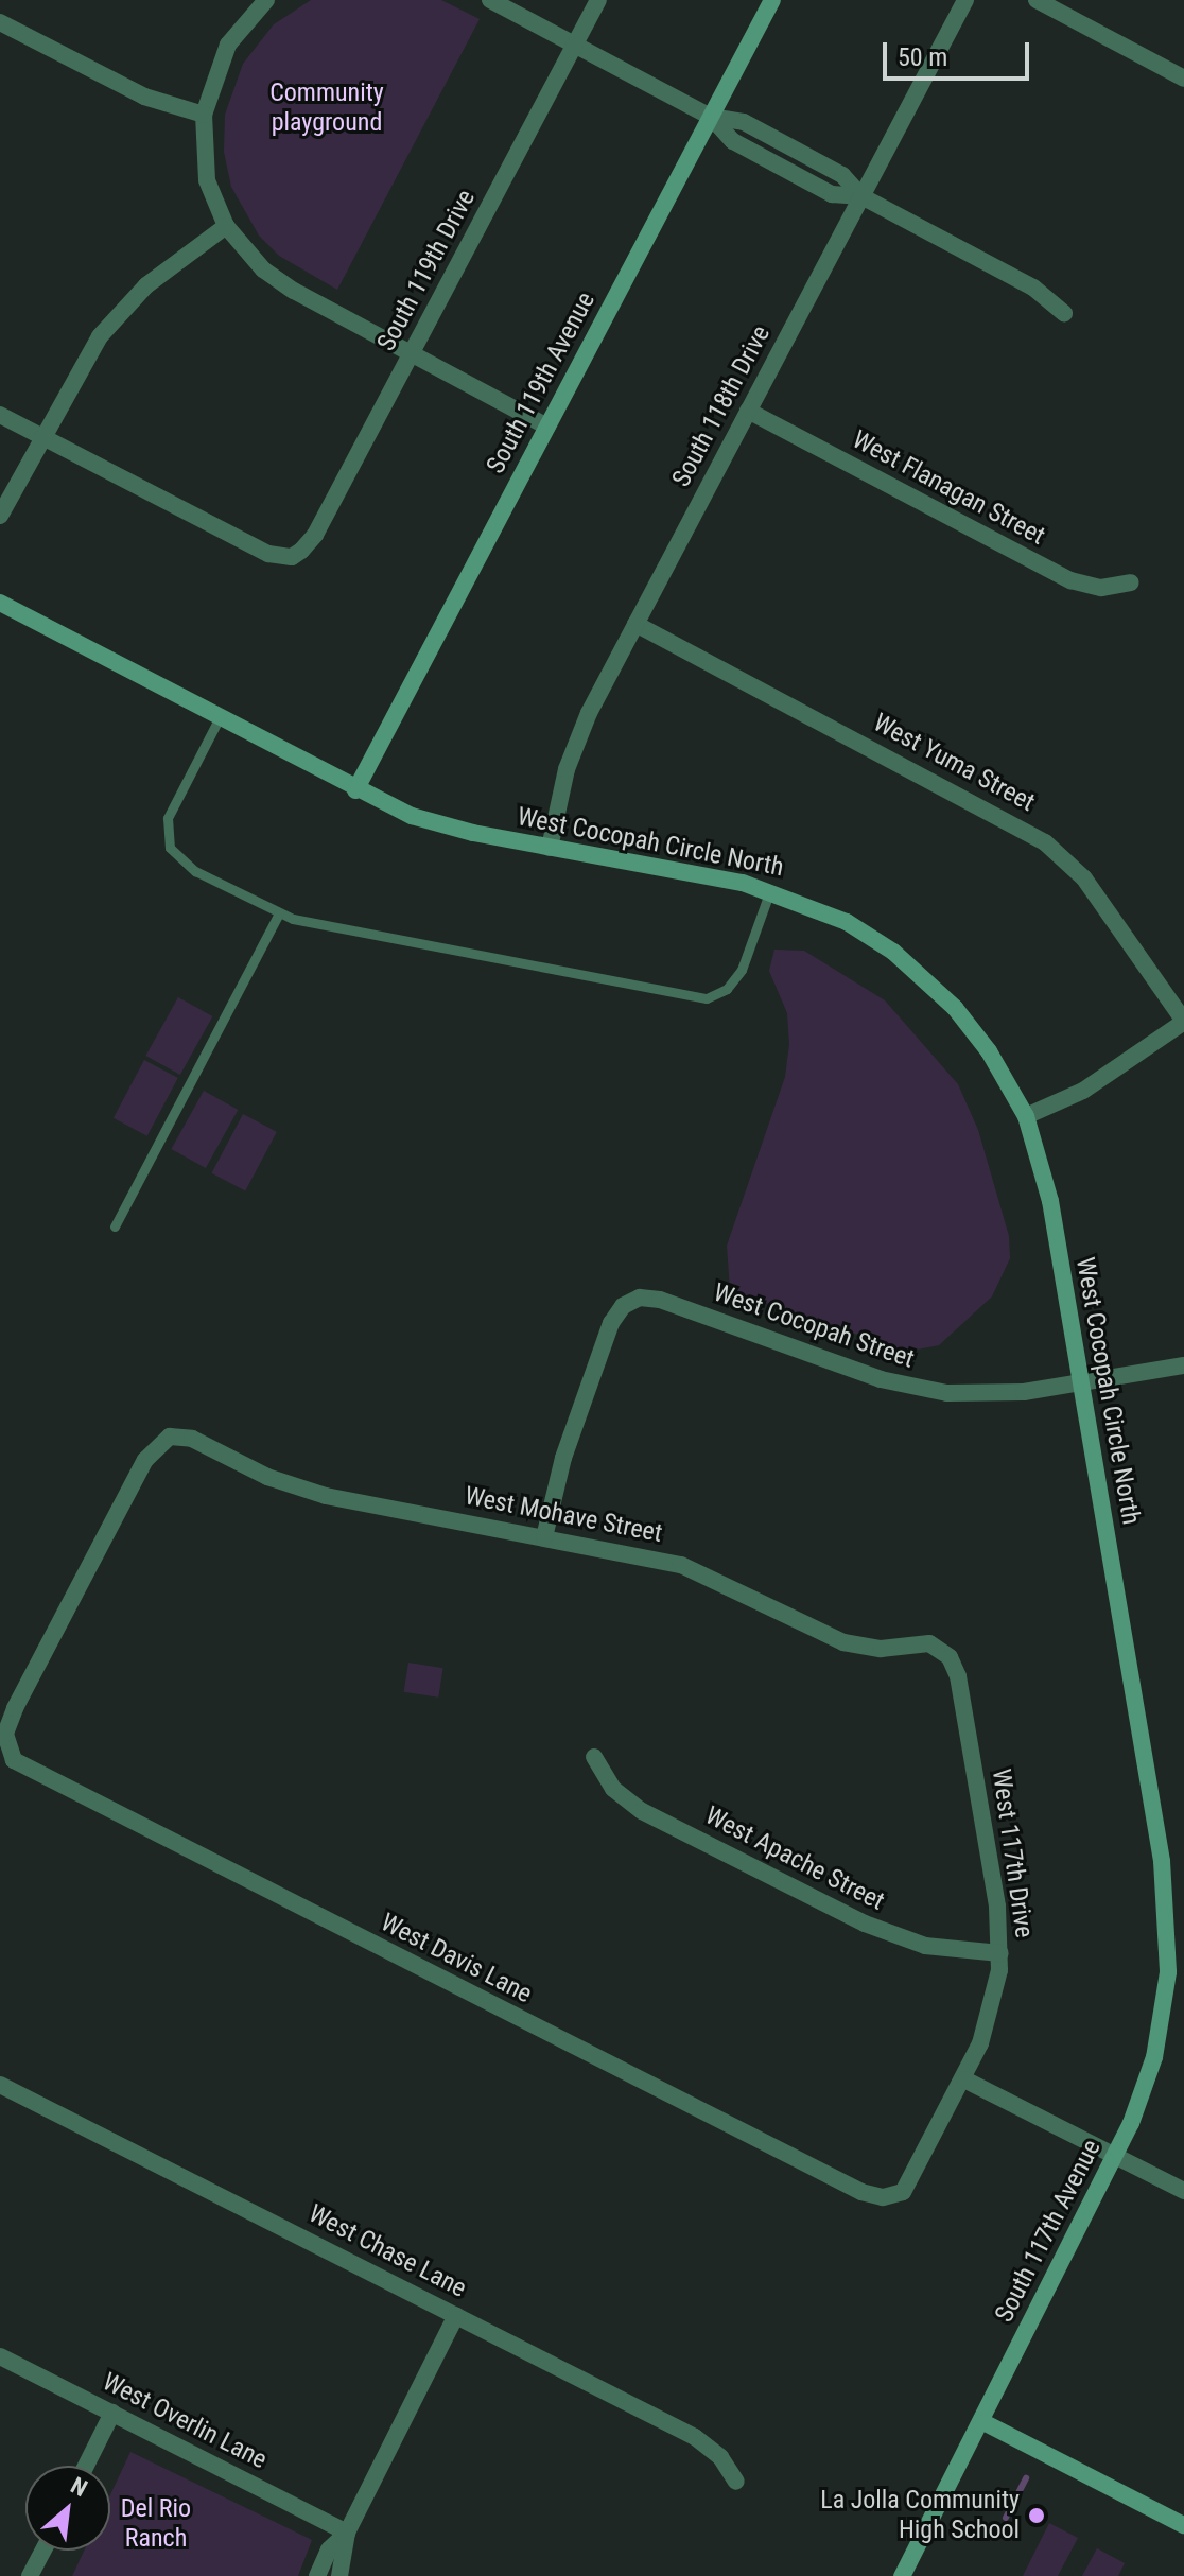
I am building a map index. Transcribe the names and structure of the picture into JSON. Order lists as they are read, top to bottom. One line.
{"streets":{"street":["South 119th Drive","South 119th Avenue","South 118th Drive","West Flanagan Street","West Yuma Street","West Cocopah Circle North","West Cocopah Street","West Mohave Street","West 117th Drive","West Apache Street","West Davis Lane","South 117th Avenue","West Chase Lane","West Overlin Lane"]},"crossings":[["South 119th Avenue","West Cocopah Circle North"],["South 118th Drive","West Flanagan Street"],["South 118th Drive","West Yuma Street"],["South 118th Drive","West Cocopah Circle North"],["West Cocopah Circle North","West Cocopah Street"],["West Cocopah Circle North","South 117th Avenue"],["West Cocopah Street","West Mohave Street"],["West Mohave Street","West 117th Drive"],["West Mohave Street","West Davis Lane"],["West 117th Drive","West Apache Street"],["West 117th Drive","West Davis Lane"]],"parks":["Community playground","Del Rio Ranch"],"places":["La Jolla Community High School"],"scale_bar":"50 m","north":"top right"}
